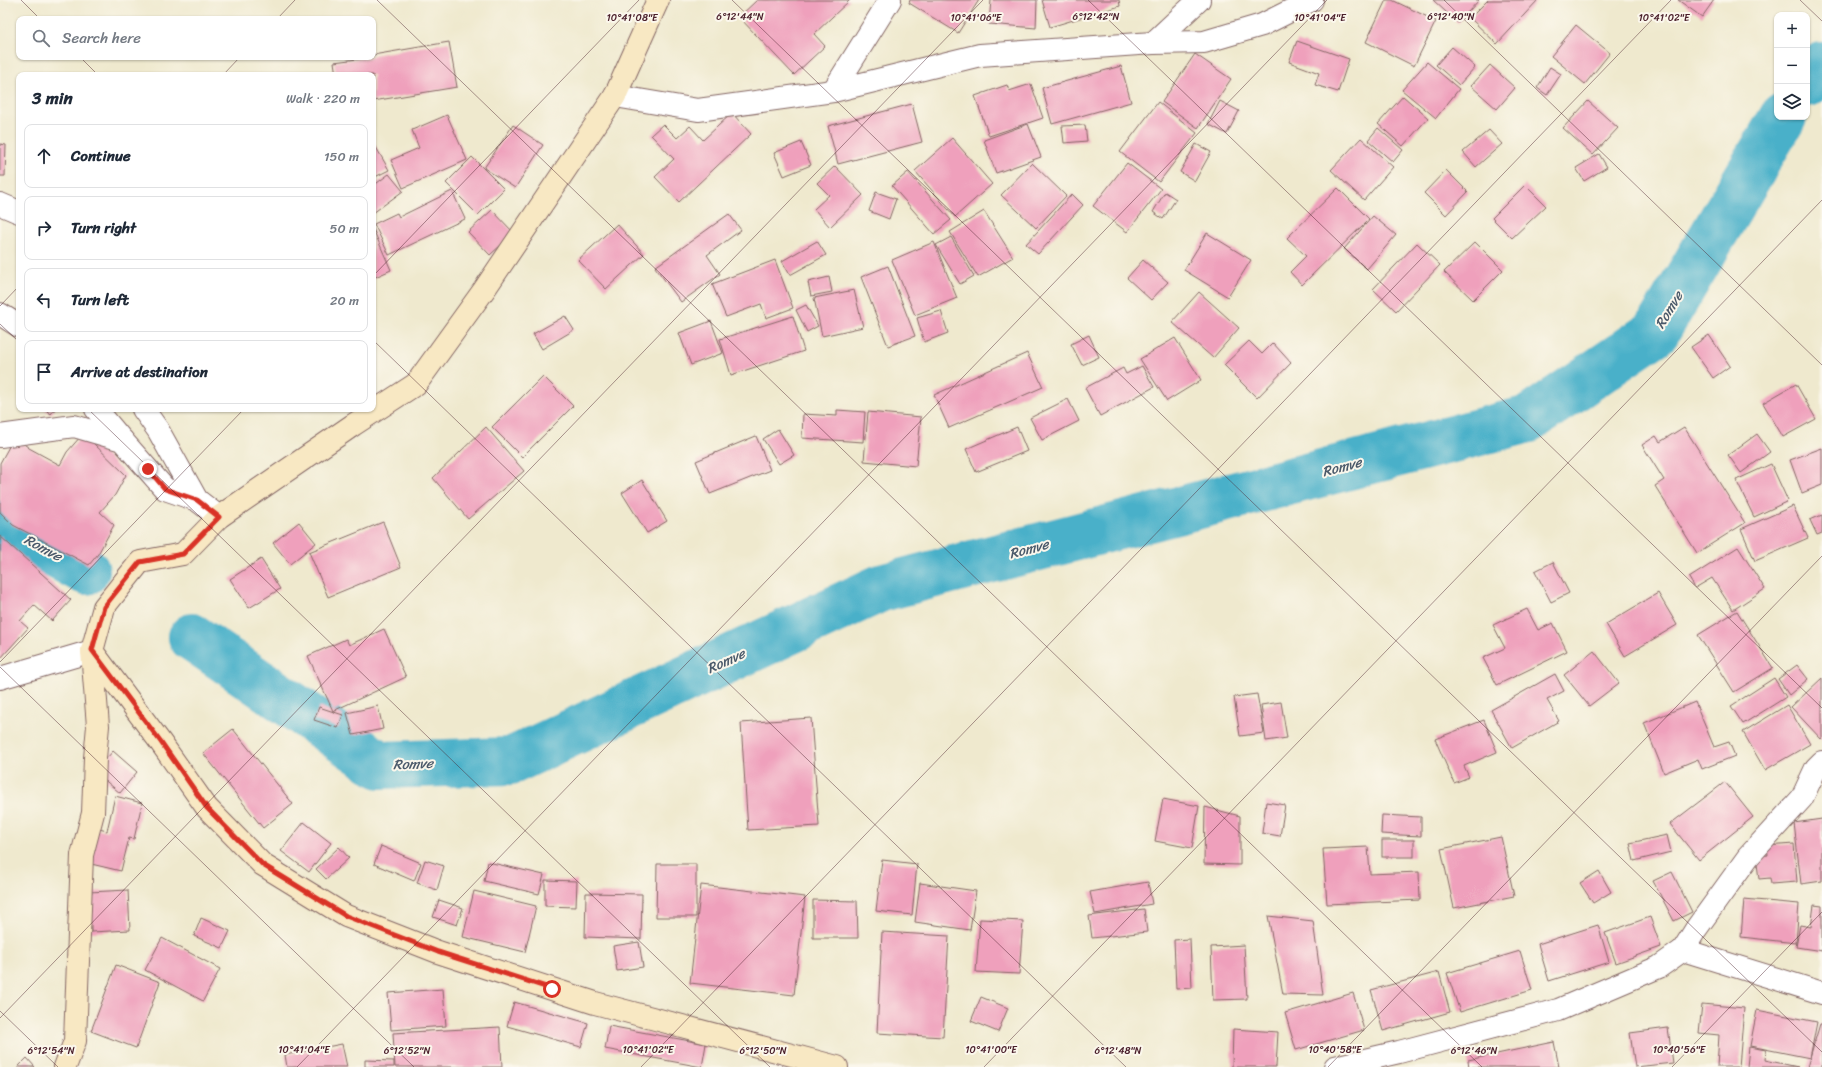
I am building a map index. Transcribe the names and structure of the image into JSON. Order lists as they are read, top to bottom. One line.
{"water":["Romve"],"page":{"map_buttons":["+","−"],"search":"Search here","heading":["3 min","Walk · 220 m"],"list":[["Continue","150 m"],["Turn right","50 m"],["Turn left","20 m"],"Arrive at destination"]},"coordinates":["6°12'44\"N","6°12'42\"N","6°12'40\"N","10°41'08\"E","10°41'06\"E","10°41'04\"E","10°41'02\"E","10°41'00\"E","10°40'58\"E","10°40'56\"E","6°12'54\"N","6°12'52\"N","6°12'50\"N","6°12'48\"N","6°12'46\"N"]}
